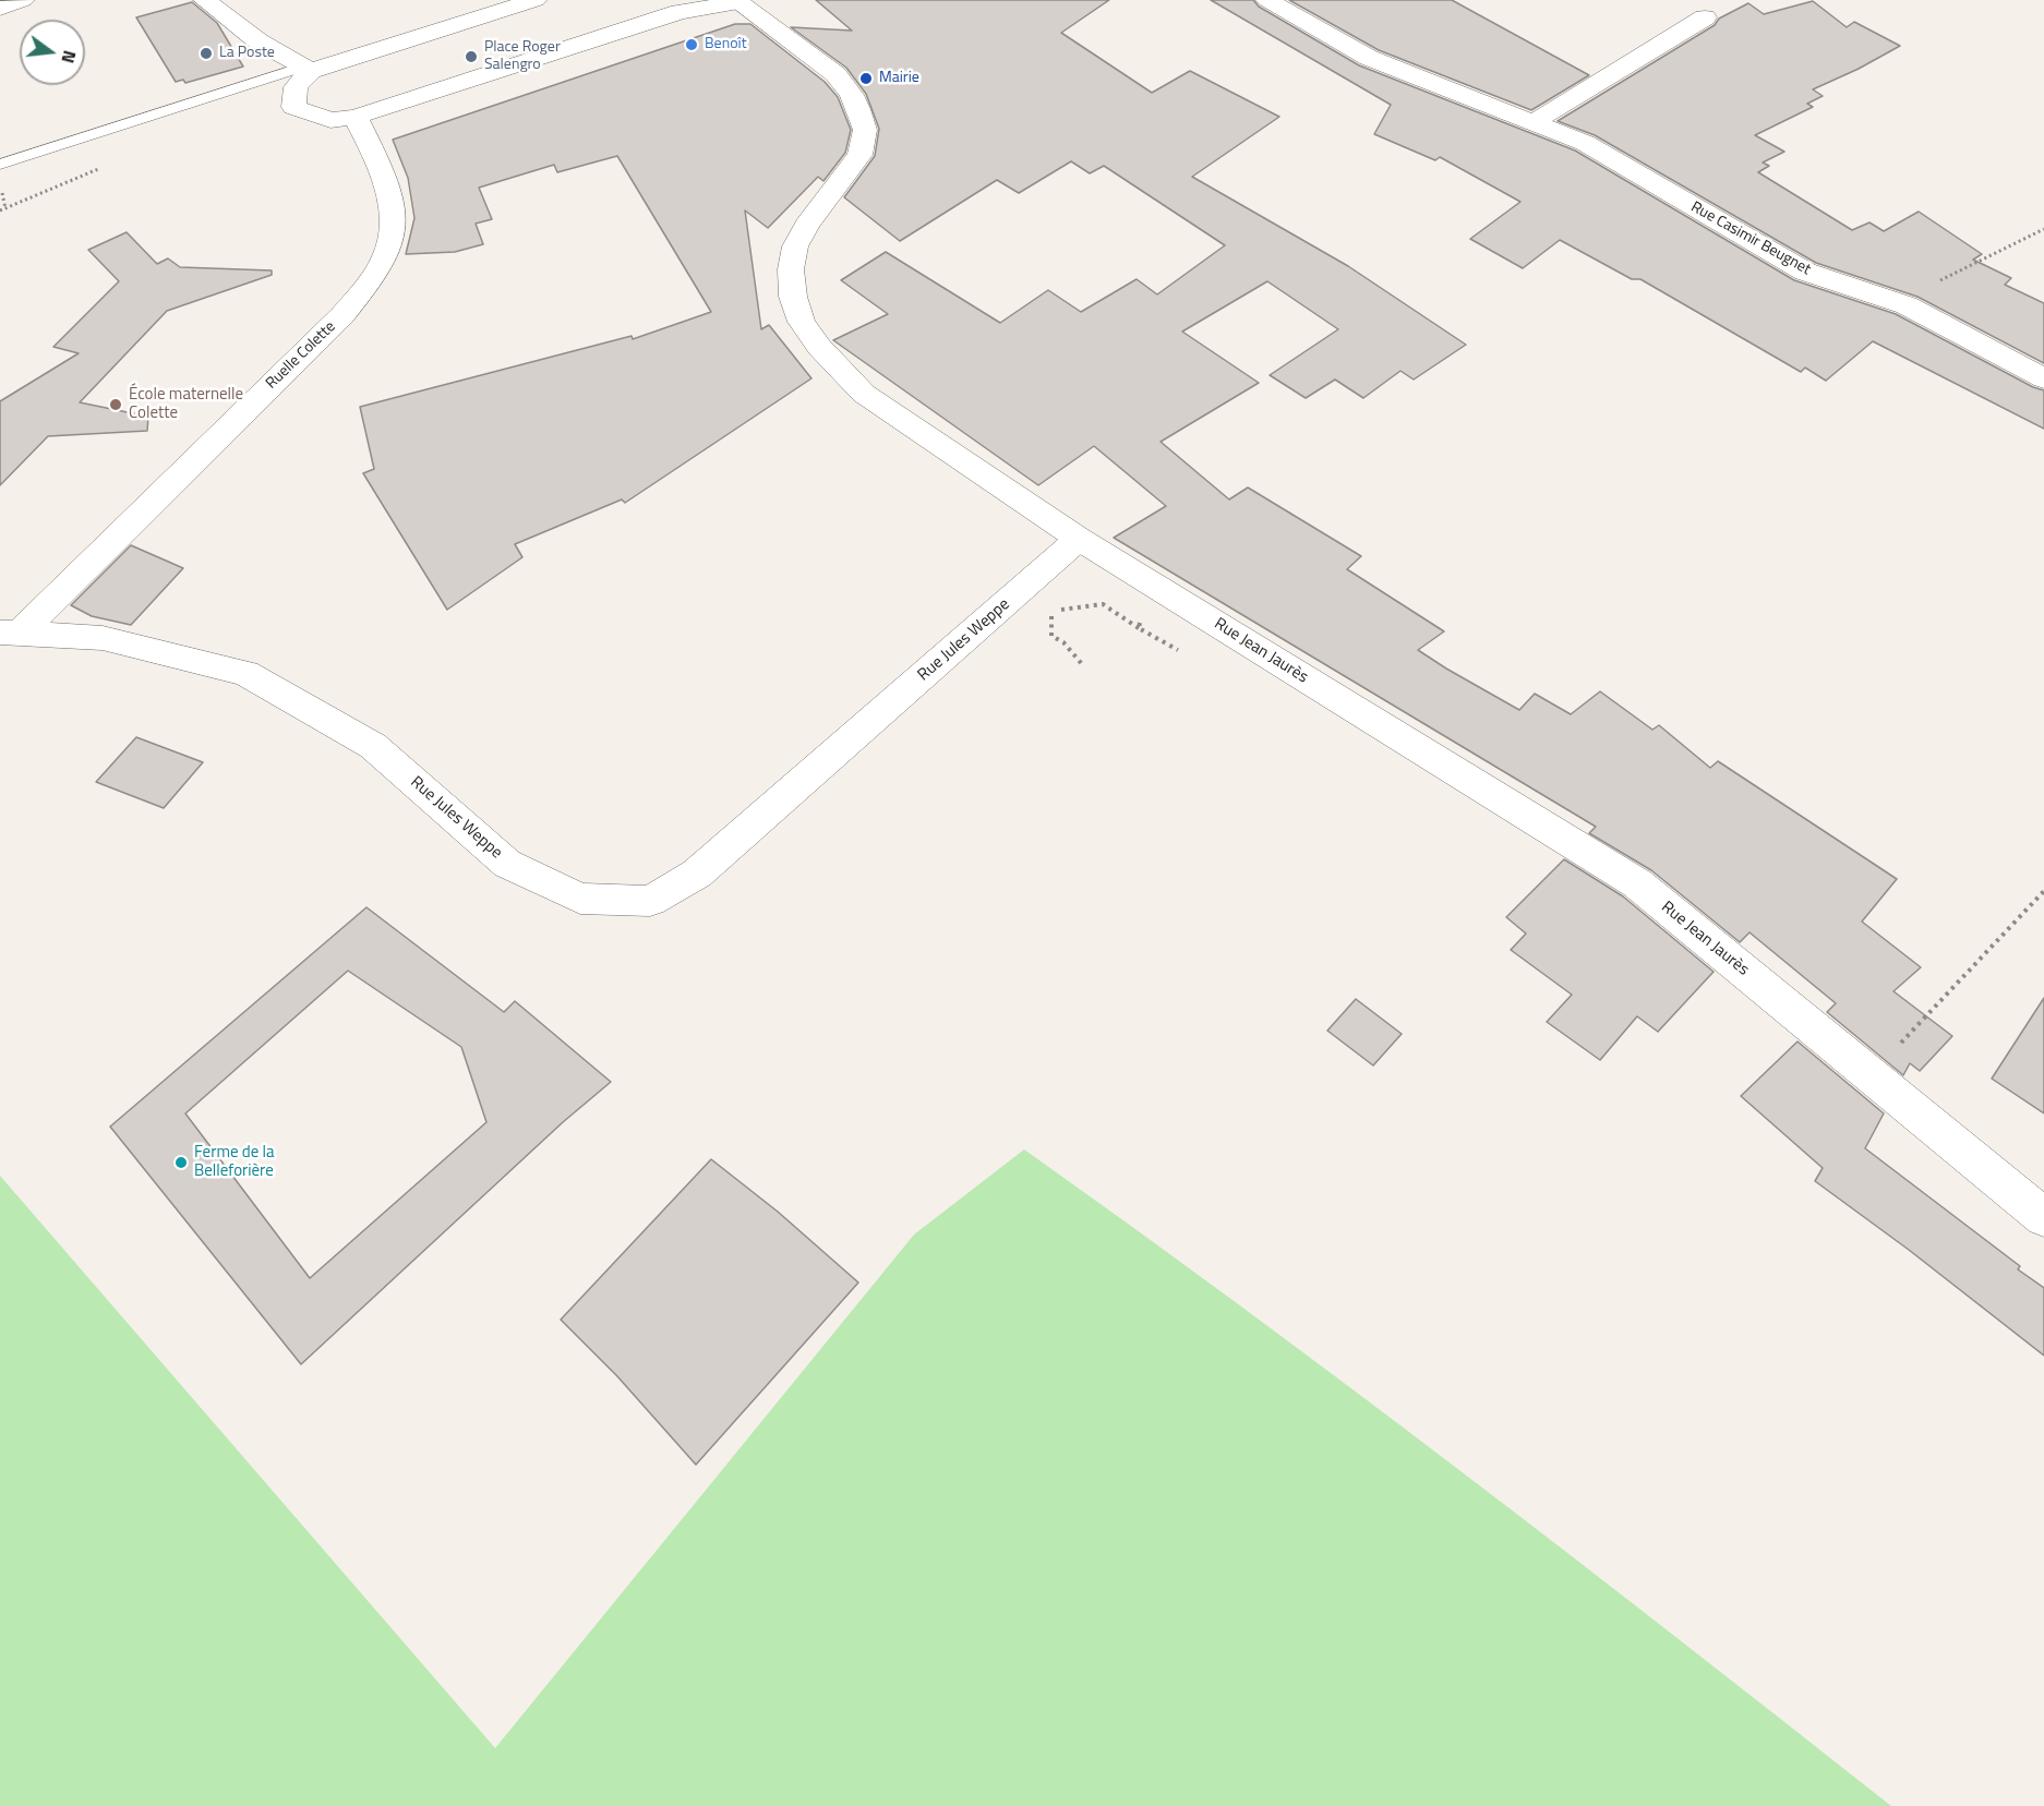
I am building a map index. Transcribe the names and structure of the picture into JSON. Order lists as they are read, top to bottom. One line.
{"streets":{"street":["Rue Casimir Beugnet","Ruelle Colette","Rue Jules Weppe","Rue Jean Jaurès"]},"crossings":[["Ruelle Colette","Rue Jules Weppe"],["Rue Jules Weppe","Rue Jean Jaurès"]],"places":["Benoît","La Poste","Place Roger Salengro","Mairie","École maternelle Colette","Ferme de la Belleforière"],"north":"right"}
